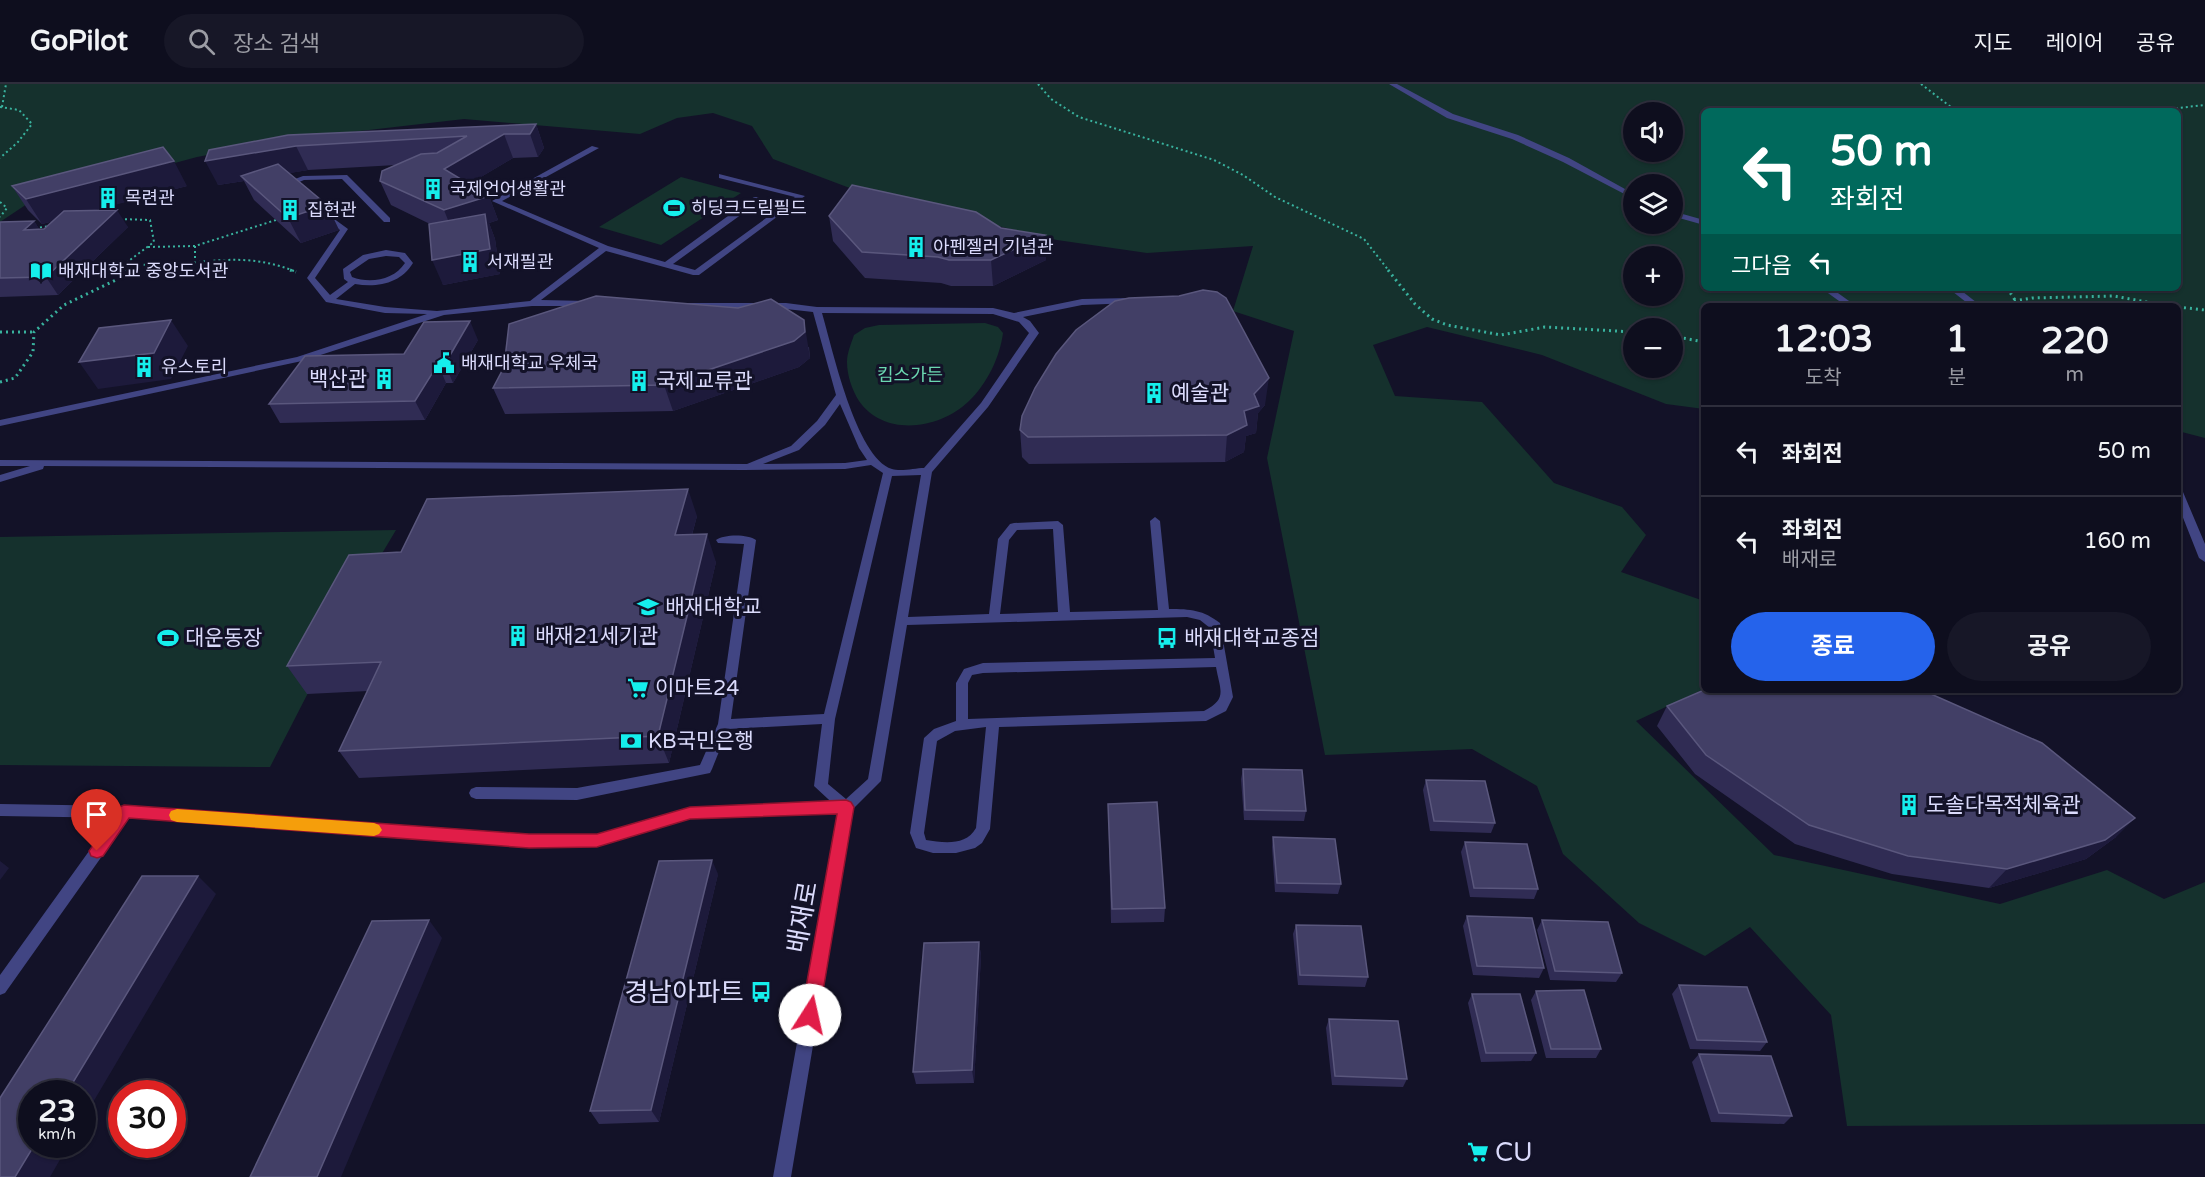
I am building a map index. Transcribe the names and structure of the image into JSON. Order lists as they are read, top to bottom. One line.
{"streets":{"street":["배재로"]},"parks":["킴스가든"],"places":{"building":["국제언어생활관","목련관","집현관","아펜젤러 기념관","서재필관","유스토리","백산관","국제교류관","예술관","배재21세기관","도솔다목적체육관"],"sports":["히딩크드림필드","대운동장"],"library":["배재대학교 중앙도서관"],"public building":["배재대학교 우체국"],"school or university":["배재대학교"],"bus stop":["배재대학교종점","경남아파트"],"supermarket":["이마트24","CU"],"bank":["KB국민은행"]},"page":{"header":"GoPilot","search":"장소 검색","nav":["지도","레이어","공유"],"map_buttons":["+","−"],"turn":["50 m","좌회전"],"then":"그다음","eta":["12:03","도착","1","분","220","m"],"list":[{"name":"좌회전","value":"50 m"},{"name":"좌회전","note":"배재로","value":"160 m"}],"buttons":["종료","공유"],"speed":"23 km/h","limit":"30"}}
